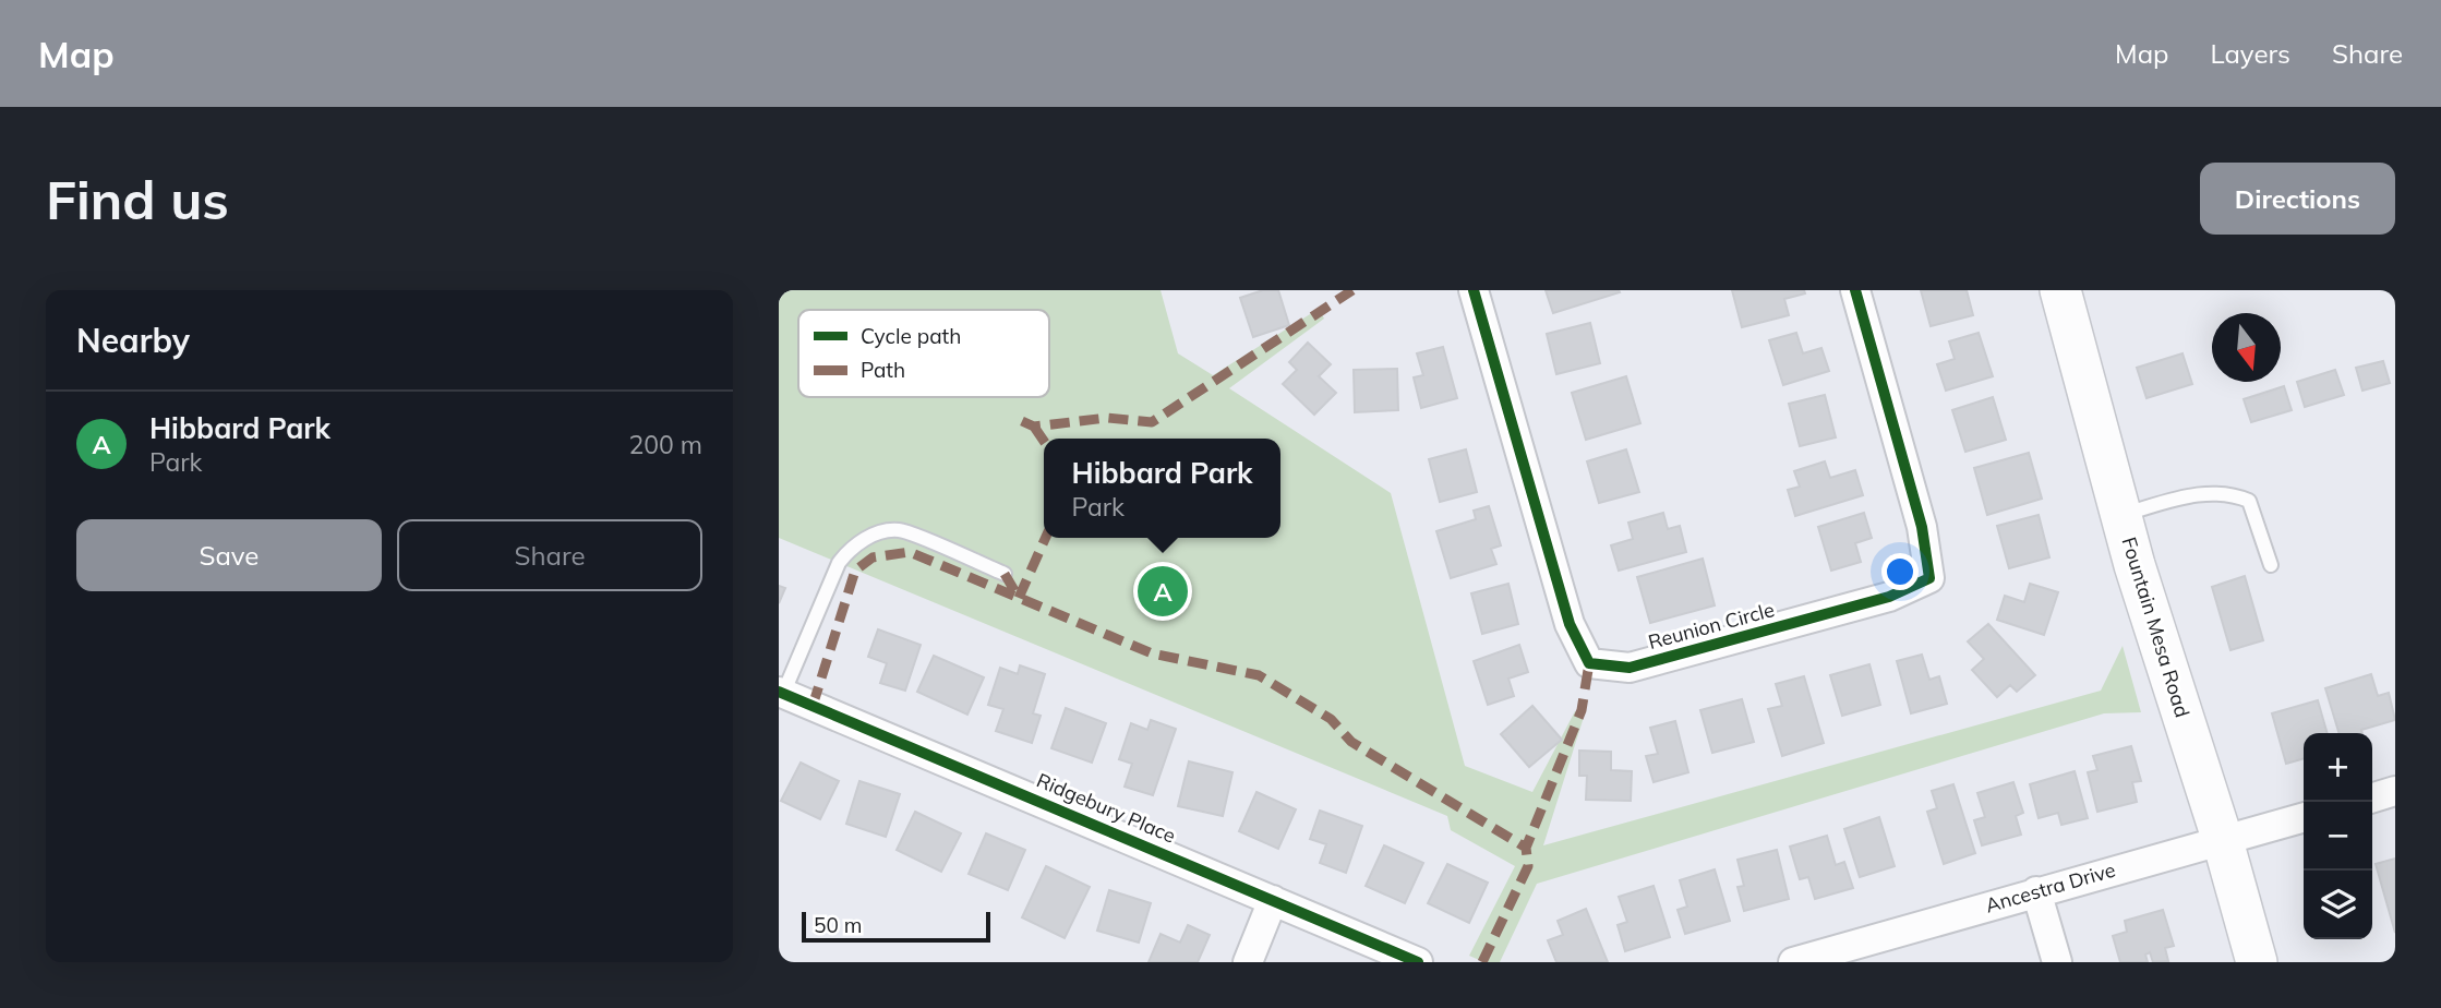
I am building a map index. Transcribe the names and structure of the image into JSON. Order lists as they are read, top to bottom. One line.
{"streets":{"main road":["Fountain Mesa Road"],"street":["Reunion Circle","Ridgebury Place","Ancestra Drive"]},"crossings":[["Fountain Mesa Road","Ancestra Drive"]],"legend":["Cycle path","Path"],"scale_bar":"50 m","north":"bottom","page":{"header":"Map","nav":["Map","Layers","Share"],"buttons":["Directions",["Save","Share"]],"title":"Find us","heading":"Nearby","list":[{"mark":"A","name":"Hibbard Park","note":"Park","value":"200 m"}],"popup":["Hibbard Park","Park"],"pins":"A","map_buttons":["+","−"],"scale":"50 m"}}
